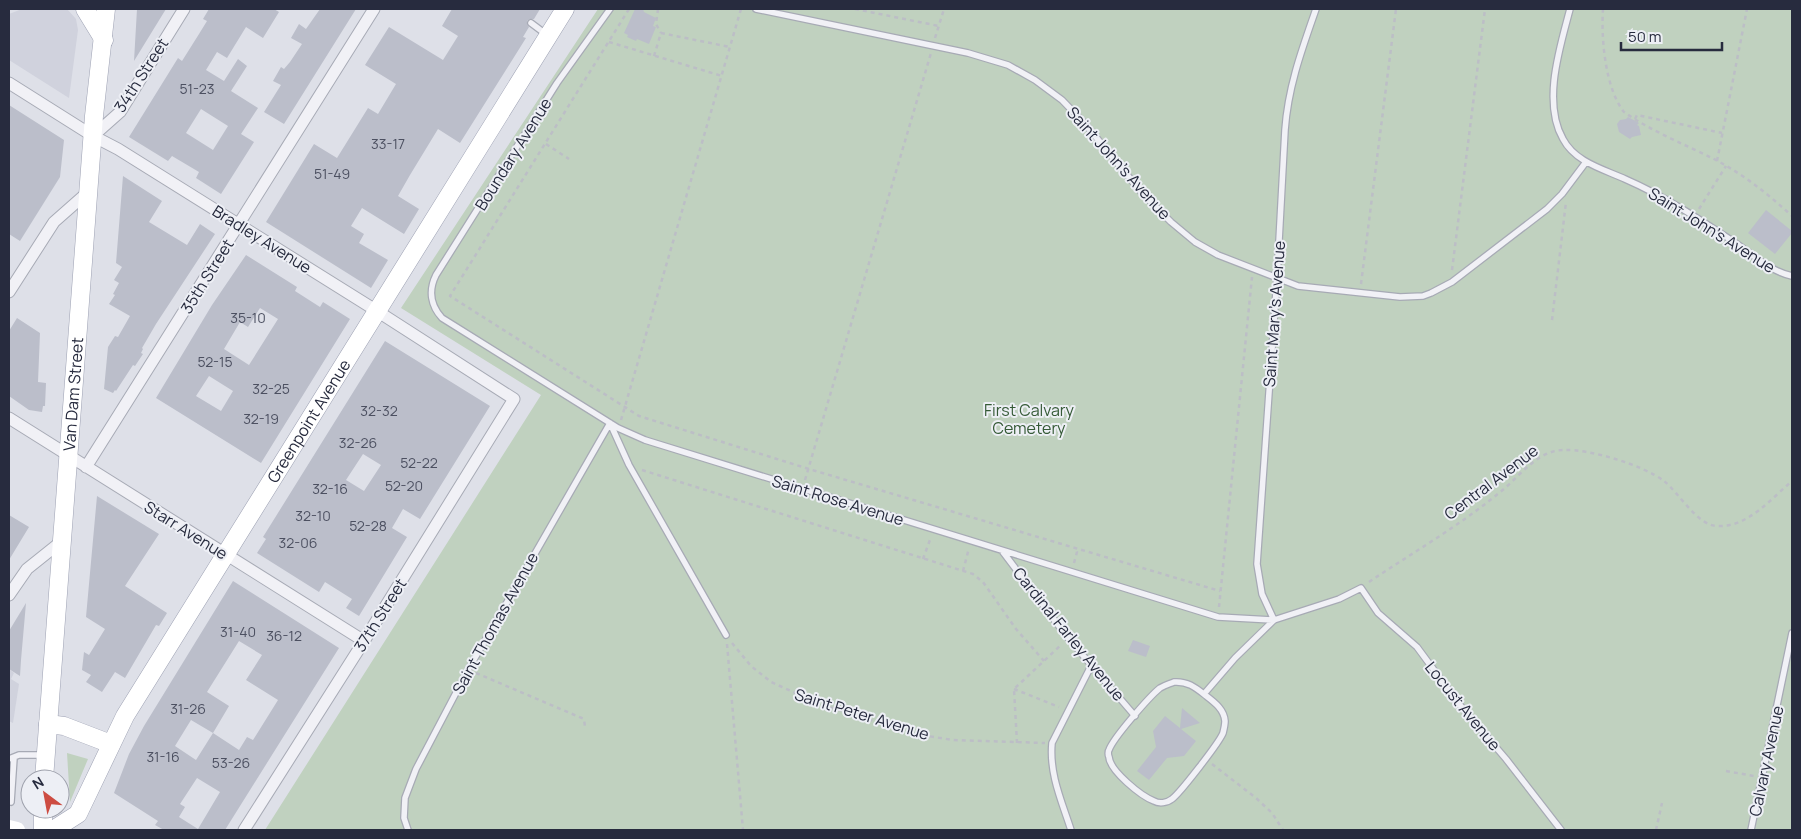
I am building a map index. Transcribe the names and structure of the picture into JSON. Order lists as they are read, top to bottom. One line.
{"streets":{"main road":["Van Dam Street","Greenpoint Avenue"],"street":["34th Street","Bradley Avenue","35th Street","Starr Avenue","37th Street"],"lane":["Boundary Avenue","Saint John's Avenue","Saint Mary's Avenue","Saint Rose Avenue","Saint Thomas Avenue","Cardinal Farley Avenue","Locust Avenue","Calvary Avenue"],"path":["Central Avenue","Saint Peter Avenue"]},"crossings":[["34th Street","Bradley Avenue"],["34th Street","Van Dam Street"],["Boundary Avenue","Saint Rose Avenue"],["Saint John's Avenue","Saint Mary's Avenue"],["Bradley Avenue","35th Street"],["Bradley Avenue","Van Dam Street"],["Bradley Avenue","Greenpoint Avenue"],["Bradley Avenue","37th Street"],["35th Street","Starr Avenue"],["Saint Mary's Avenue","Saint Rose Avenue"],["Van Dam Street","Starr Avenue"],["Greenpoint Avenue","Starr Avenue"],["Central Avenue","Locust Avenue"],["Saint Rose Avenue","Saint Thomas Avenue"],["Saint Rose Avenue","Cardinal Farley Avenue"],["Starr Avenue","37th Street"]],"parks":["First Calvary Cemetery"],"house_numbers":["51-23","33-17","51-49","35-10","52-15","32-25","32-32","32-19","32-26","52-22","52-20","32-16","32-10","52-28","32-06","31-40","36-12","31-26","31-16","53-26"],"scale_bar":"50 m","north":"top left"}
